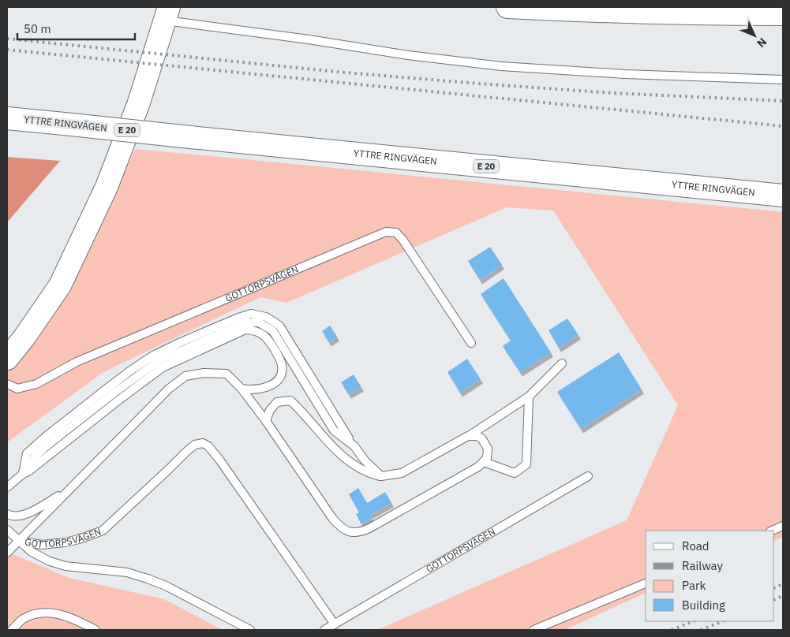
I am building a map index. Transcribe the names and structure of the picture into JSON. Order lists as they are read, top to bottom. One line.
{"streets":{"main road":["YTTRE RINGVÄGEN","E 20"],"lane":["GOTTORPSVÄGEN"]},"legend":["Road","Railway","Park","Building"],"scale_bar":"50 m","north":"bottom right"}
